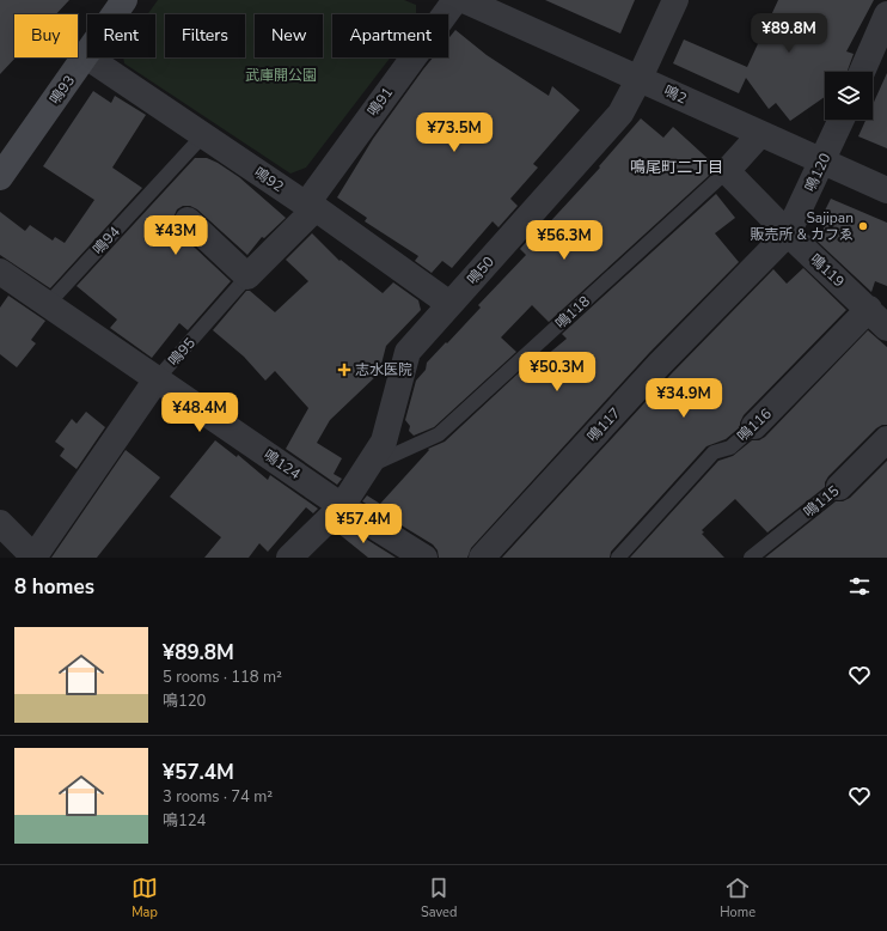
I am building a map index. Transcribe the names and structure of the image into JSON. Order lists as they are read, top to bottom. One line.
{"streets":{"street":["鳴93","鳴2","鳴91","鳴120","鳴92","鳴50","鳴119","鳴118","鳴95","鳴117","鳴116","鳴124","鳴115"],"lane":["鳴94"]},"crossings":[["鳴93","鳴92"],["鳴2","鳴120"],["鳴2","鳴50"],["鳴2","鳴118"],["鳴91","鳴92"],["鳴91","鳴95"],["鳴120","鳴119"],["鳴120","鳴117"],["鳴92","鳴94"],["鳴92","鳴50"],["鳴92","鳴95"],["鳴94","鳴124"],["鳴50","鳴118"],["鳴50","鳴124"],["鳴119","鳴118"],["鳴119","鳴117"],["鳴119","鳴116"],["鳴95","鳴124"]],"districts":["鳴尾町二丁目"],"parks":["武庫開公園"],"places":{"other":["Sajipan 販売所 & カフゑ"],"health":["志水医院"]},"page":{"price":["¥89.8M","¥73.5M","¥43M","¥56.3M","¥50.3M","¥34.9M","¥48.4M","¥57.4M"],"chip":["Buy","Rent","Filters","New","Apartment"],"heading":"8 homes","list":[{"name":"¥89.8M","note":"5 rooms · 118 m² · 鳴120"},{"name":"¥57.4M","note":"3 rooms · 74 m² · 鳴124"}],"tabs":["Map","Saved","Home"]}}
